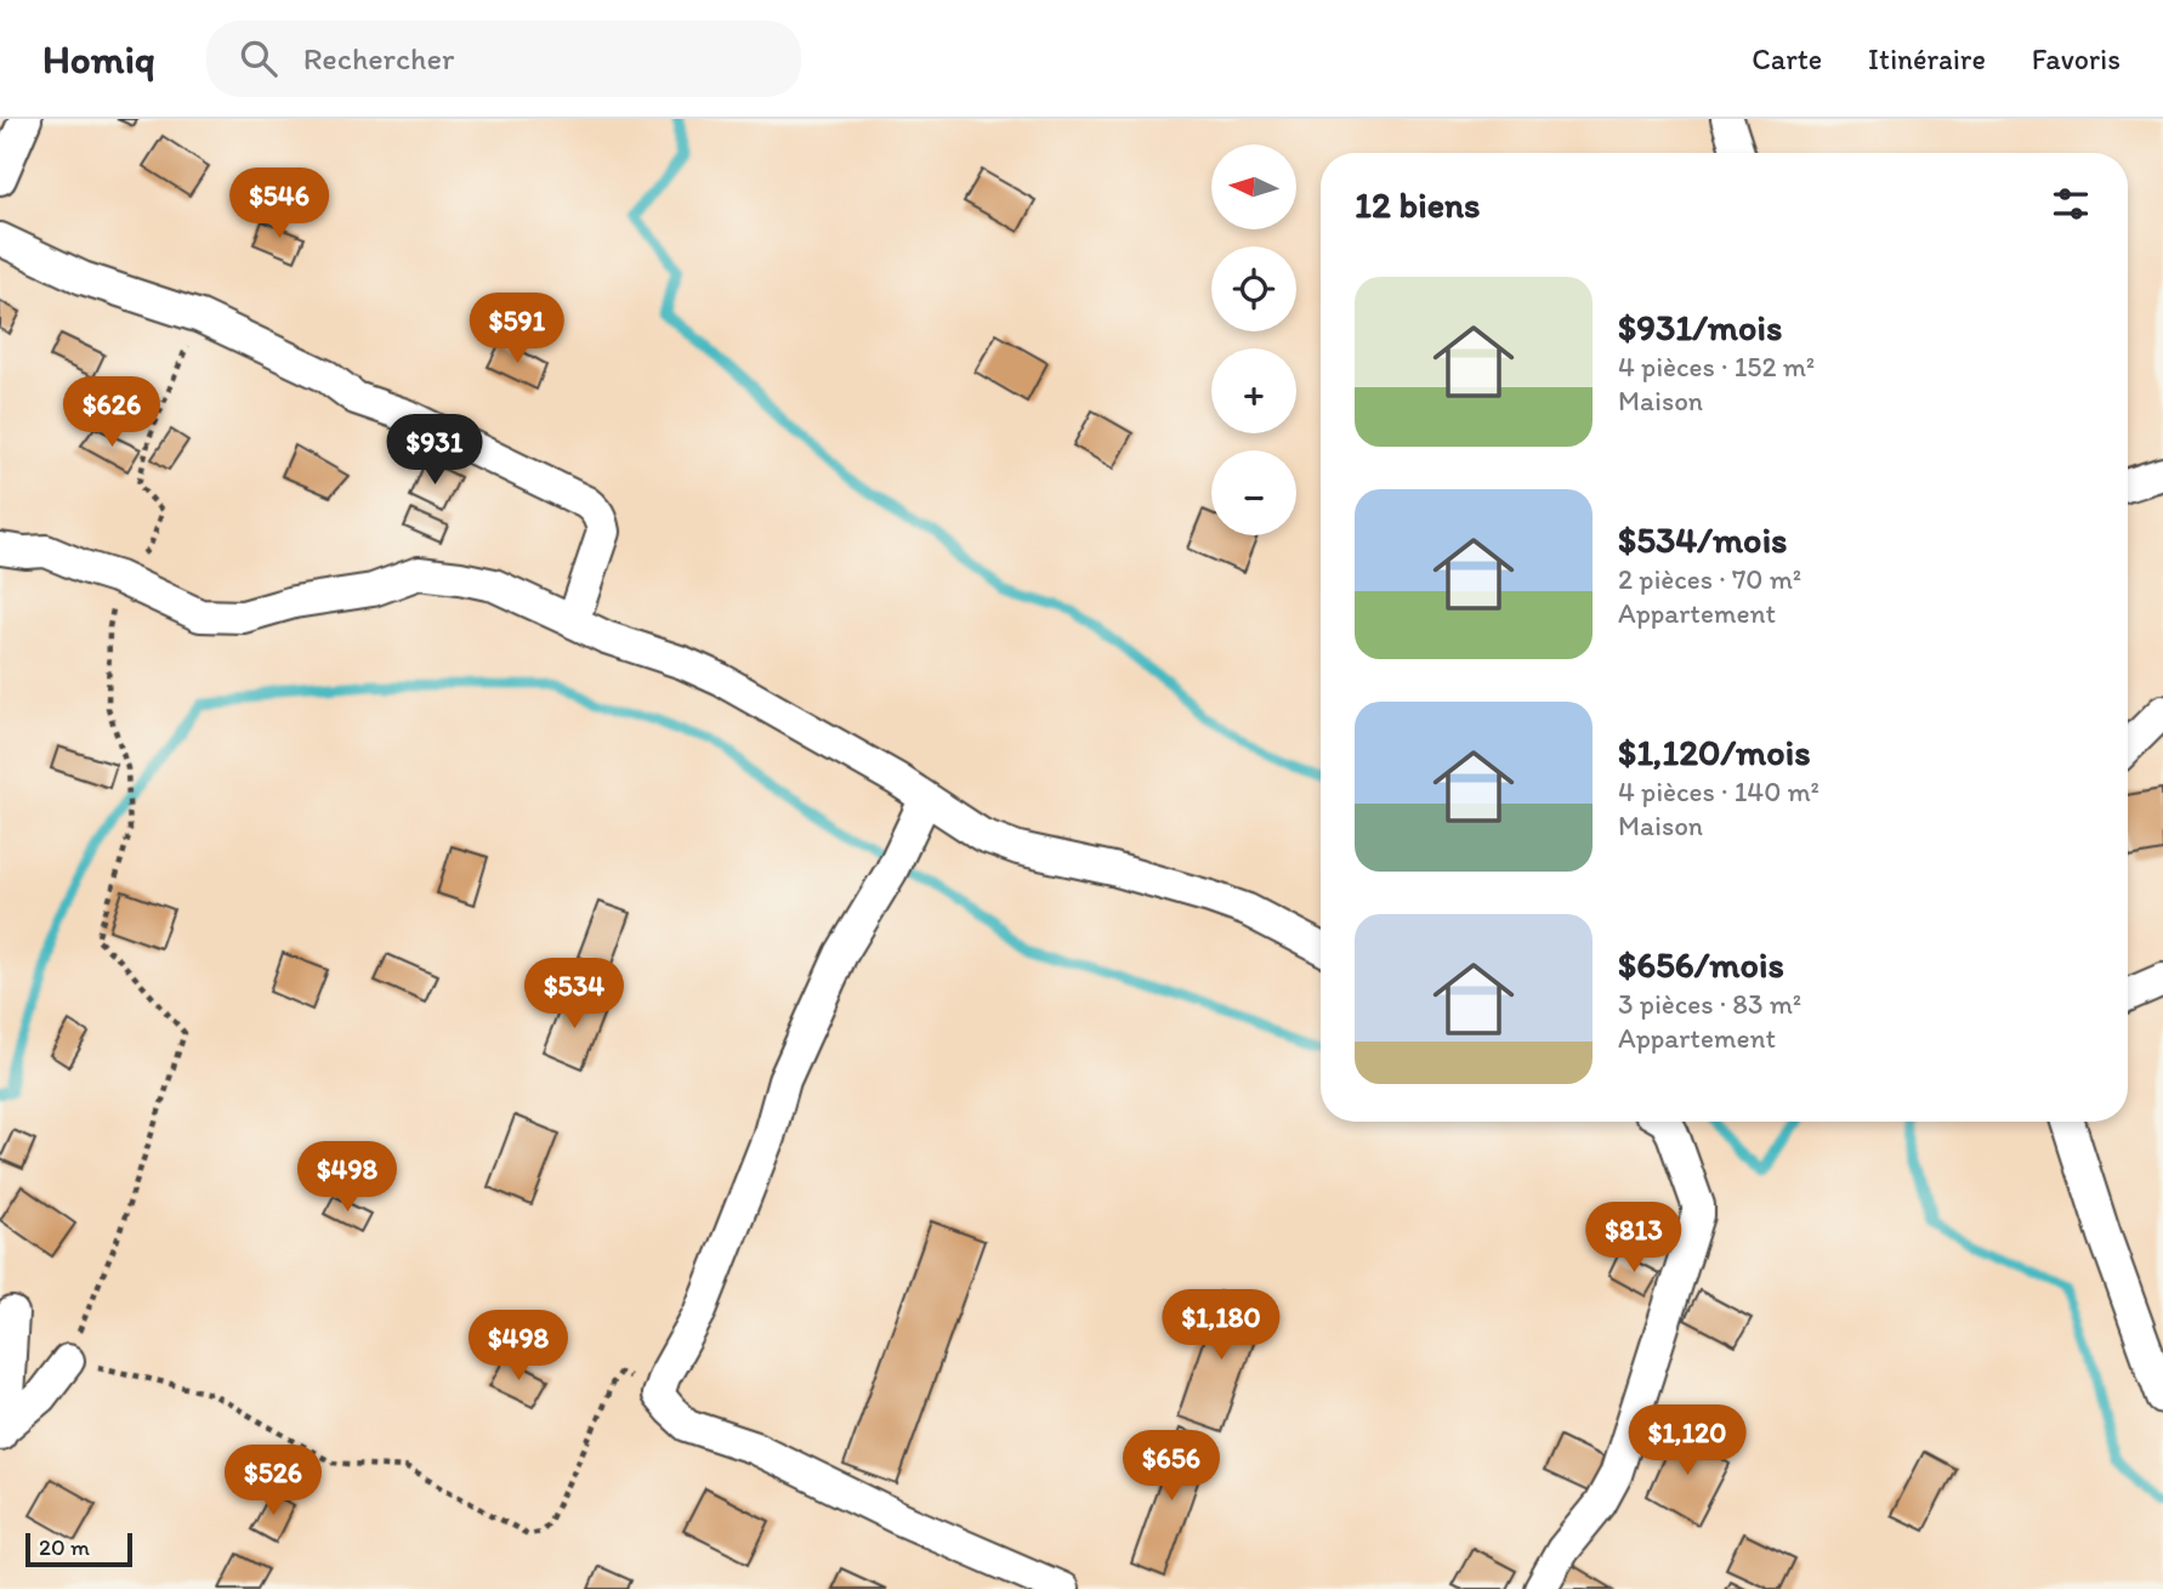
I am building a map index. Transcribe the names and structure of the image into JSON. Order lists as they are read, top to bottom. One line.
{"scale_bar":"20 m","north":"left","page":{"header":"Homiq","search":"Rechercher","nav":["Carte","Itinéraire","Favoris"],"map_buttons":["+","−"],"heading":"12 biens","price":["$546","$591","$626","$931","$534","$498","$813","$1,180","$498","$1,120","$656","$526"],"list":[{"name":"$931/mois","note":"4 pièces · 152 m² · Maison"},{"name":"$534/mois","note":"2 pièces · 70 m² · Appartement"},{"name":"$1,120/mois","note":"4 pièces · 140 m² · Maison"},{"name":"$656/mois","note":"3 pièces · 83 m² · Appartement"}],"scale":"20 m"}}
